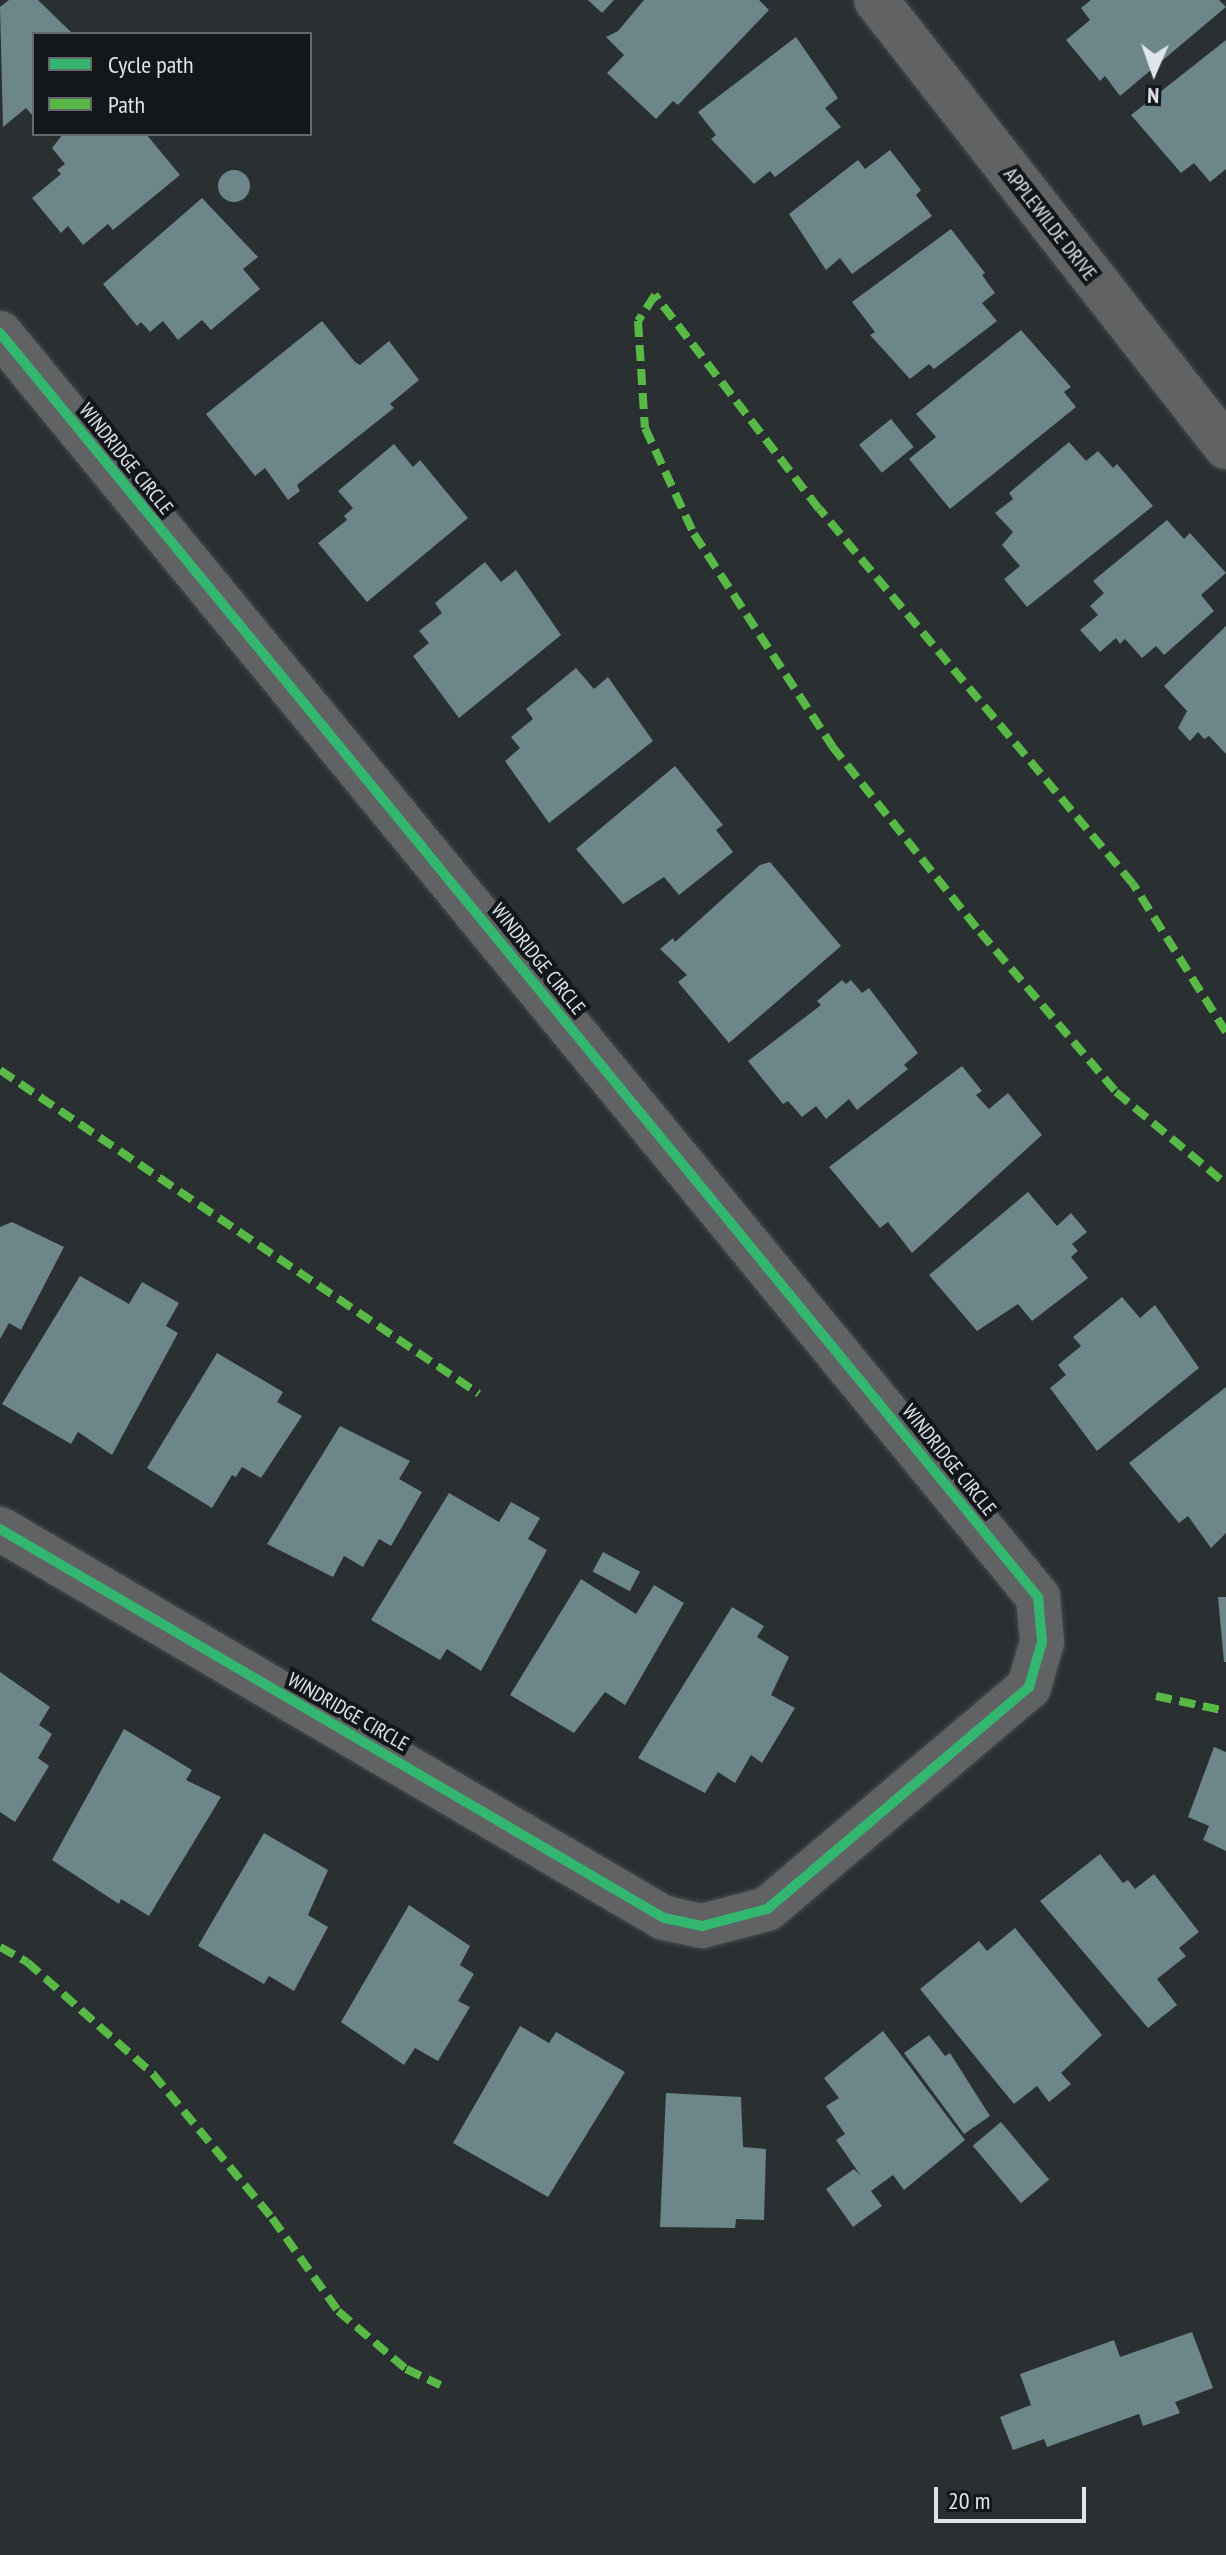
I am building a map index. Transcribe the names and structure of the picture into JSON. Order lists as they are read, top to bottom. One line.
{"streets":{"street":["APPLEWILDE DRIVE","WINDRIDGE CIRCLE"]},"legend":["Cycle path","Path"],"scale_bar":"20 m","north":"bottom"}
